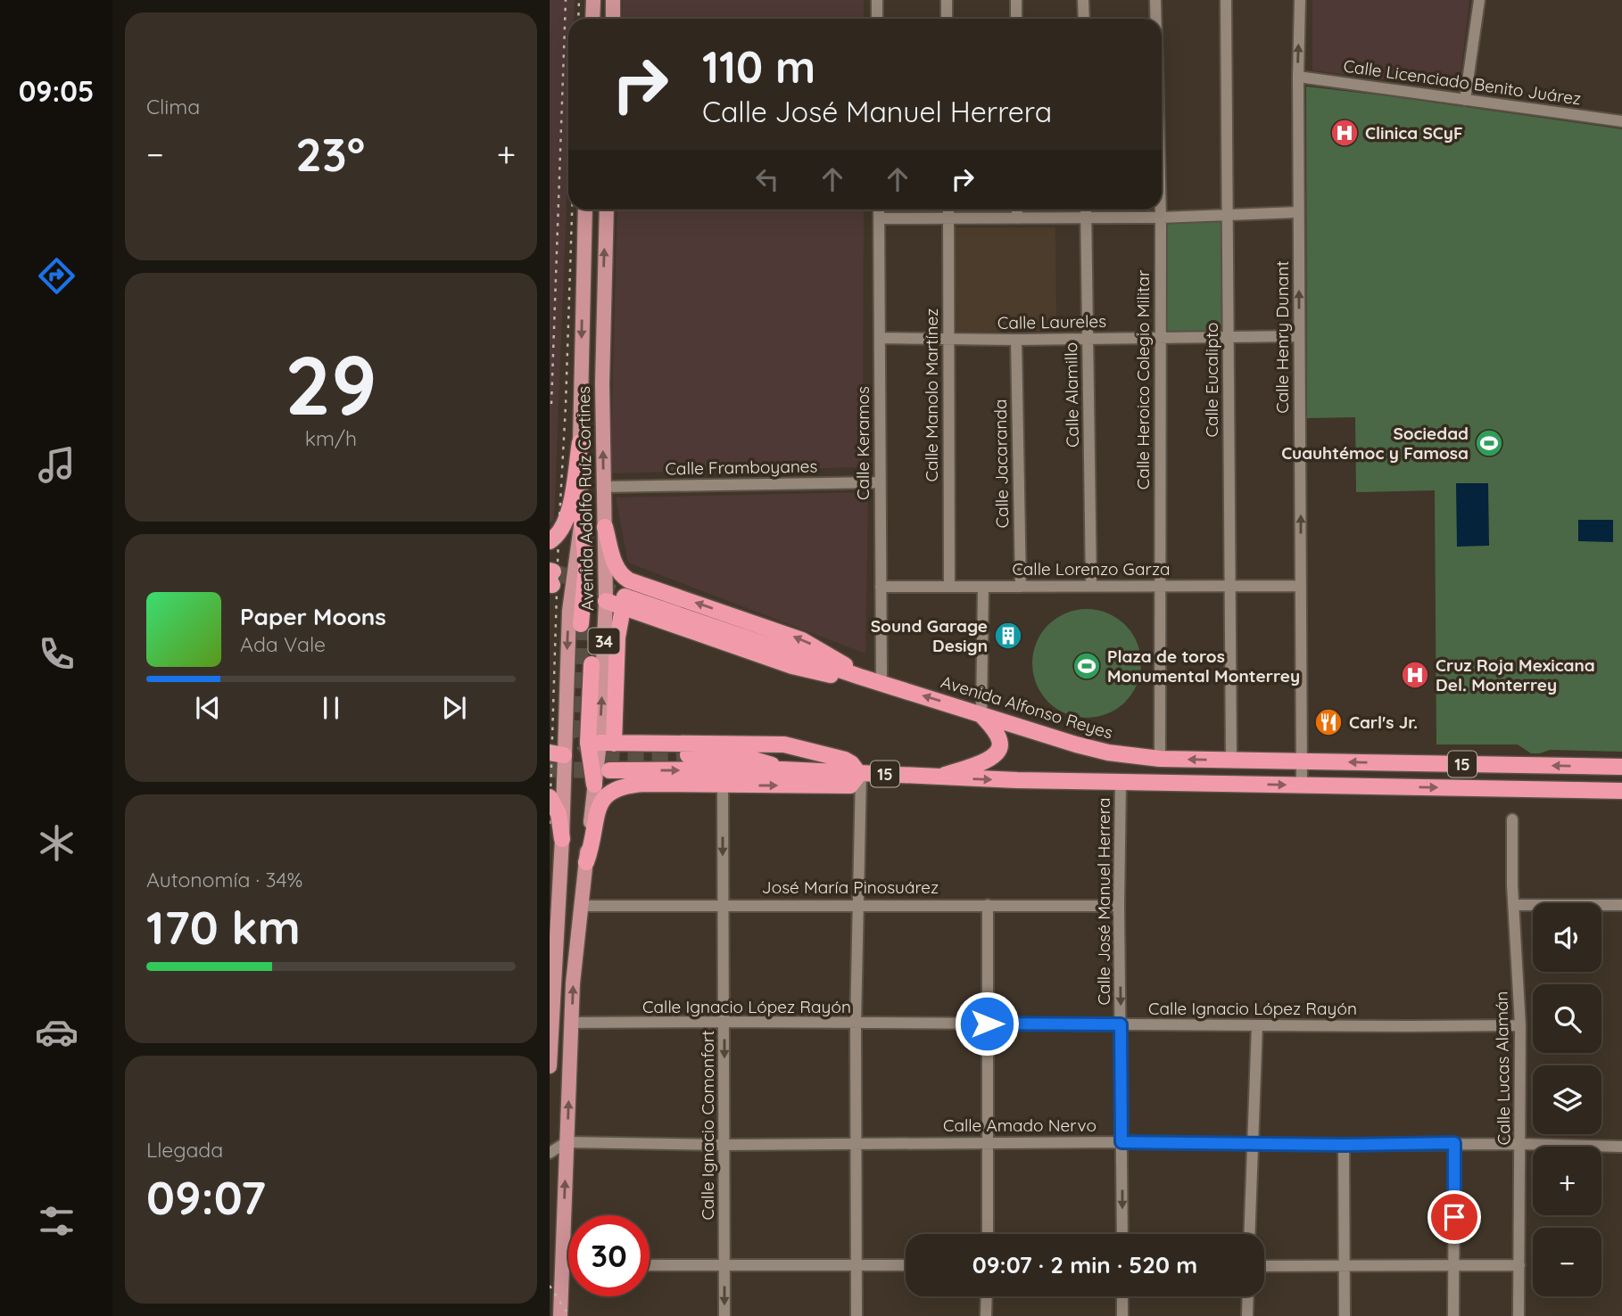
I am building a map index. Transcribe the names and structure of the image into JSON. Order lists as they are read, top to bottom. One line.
{"streets":{"highway":["Avenida Alfonso Reyes","15"],"main road":["Avenida Adolfo Ruíz Cortines","34"],"street":["Calle Licenciado Benito Juárez","Calle Laureles","Calle Henry Dunant","Calle Heroico Colegio Militar","Calle Eucalipto","Calle Manolo Martínez","Calle Alamillo","Calle Keramos","Calle Jacaranda","Calle Framboyanes","Calle Lorenzo Garza","José María Pinosuárez","Calle José Manuel Herrera","Calle Ignacio López Rayón","Calle Lucas Alamán","Calle Ignacio Comonfort","Calle Amado Nervo"]},"crossings":[["Calle Licenciado Benito Juárez","Calle Henry Dunant"],["Calle Laureles","Calle Henry Dunant"],["Calle Laureles","Calle Heroico Colegio Militar"],["Calle Laureles","Calle Eucalipto"],["Calle Laureles","Calle Manolo Martínez"],["Calle Laureles","Calle Alamillo"],["Calle Laureles","Calle Keramos"],["Calle Laureles","Calle Jacaranda"],["Calle Henry Dunant","Calle Lorenzo Garza"],["Calle Henry Dunant","Avenida Alfonso Reyes"],["Calle Henry Dunant","15"],["Calle Heroico Colegio Militar","Calle Lorenzo Garza"],["Calle Heroico Colegio Militar","Avenida Alfonso Reyes"],["Calle Eucalipto","Calle Lorenzo Garza"],["Calle Eucalipto","Avenida Alfonso Reyes"],["Calle Manolo Martínez","Calle Lorenzo Garza"],["Calle Alamillo","Calle Lorenzo Garza"],["Calle Keramos","Calle Framboyanes"],["Calle Keramos","Calle Lorenzo Garza"],["Calle Keramos","Avenida Alfonso Reyes"],["Calle Jacaranda","Calle Lorenzo Garza"],["Calle Framboyanes","Avenida Adolfo Ruíz Cortines"],["Avenida Adolfo Ruíz Cortines","José María Pinosuárez"],["Avenida Adolfo Ruíz Cortines","Calle Ignacio López Rayón"],["Avenida Adolfo Ruíz Cortines","Calle Amado Nervo"],["15","Calle José Manuel Herrera"],["José María Pinosuárez","Calle José Manuel Herrera"],["José María Pinosuárez","Calle Ignacio Comonfort"],["Calle José Manuel Herrera","Calle Ignacio López Rayón"],["Calle José Manuel Herrera","Calle Amado Nervo"],["Calle Ignacio López Rayón","Calle Lucas Alamán"],["Calle Ignacio López Rayón","Calle Ignacio Comonfort"],["Calle Lucas Alamán","Calle Amado Nervo"],["Calle Ignacio Comonfort","Calle Amado Nervo"]],"one_way":["Calle Henry Dunant","Calle José Manuel Herrera","Calle Ignacio Comonfort"],"places":{"hospital":["Clinica SCyF","Cruz Roja Mexicana Del. Monterrey"],"sports":["Sociedad Cuauhtémoc y Famosa","Plaza de toros Monumental Monterrey"],"building":["Sound Garage Design"],"restaurant":["Carl's Jr."]},"page":{"tabs":"09:05","tile":["Clima",["29","km/h"],["Autonomía · 34%","170 km"],["Llegada","09:07"]],"turn":["110 m","Calle José Manuel Herrera"],"heat":["−","23°","+"],"song":["Paper Moons","Ada Vale"],"map_buttons":["+","−"],"limit":"30","trip":"09:07 · 2 min · 520 m"}}
